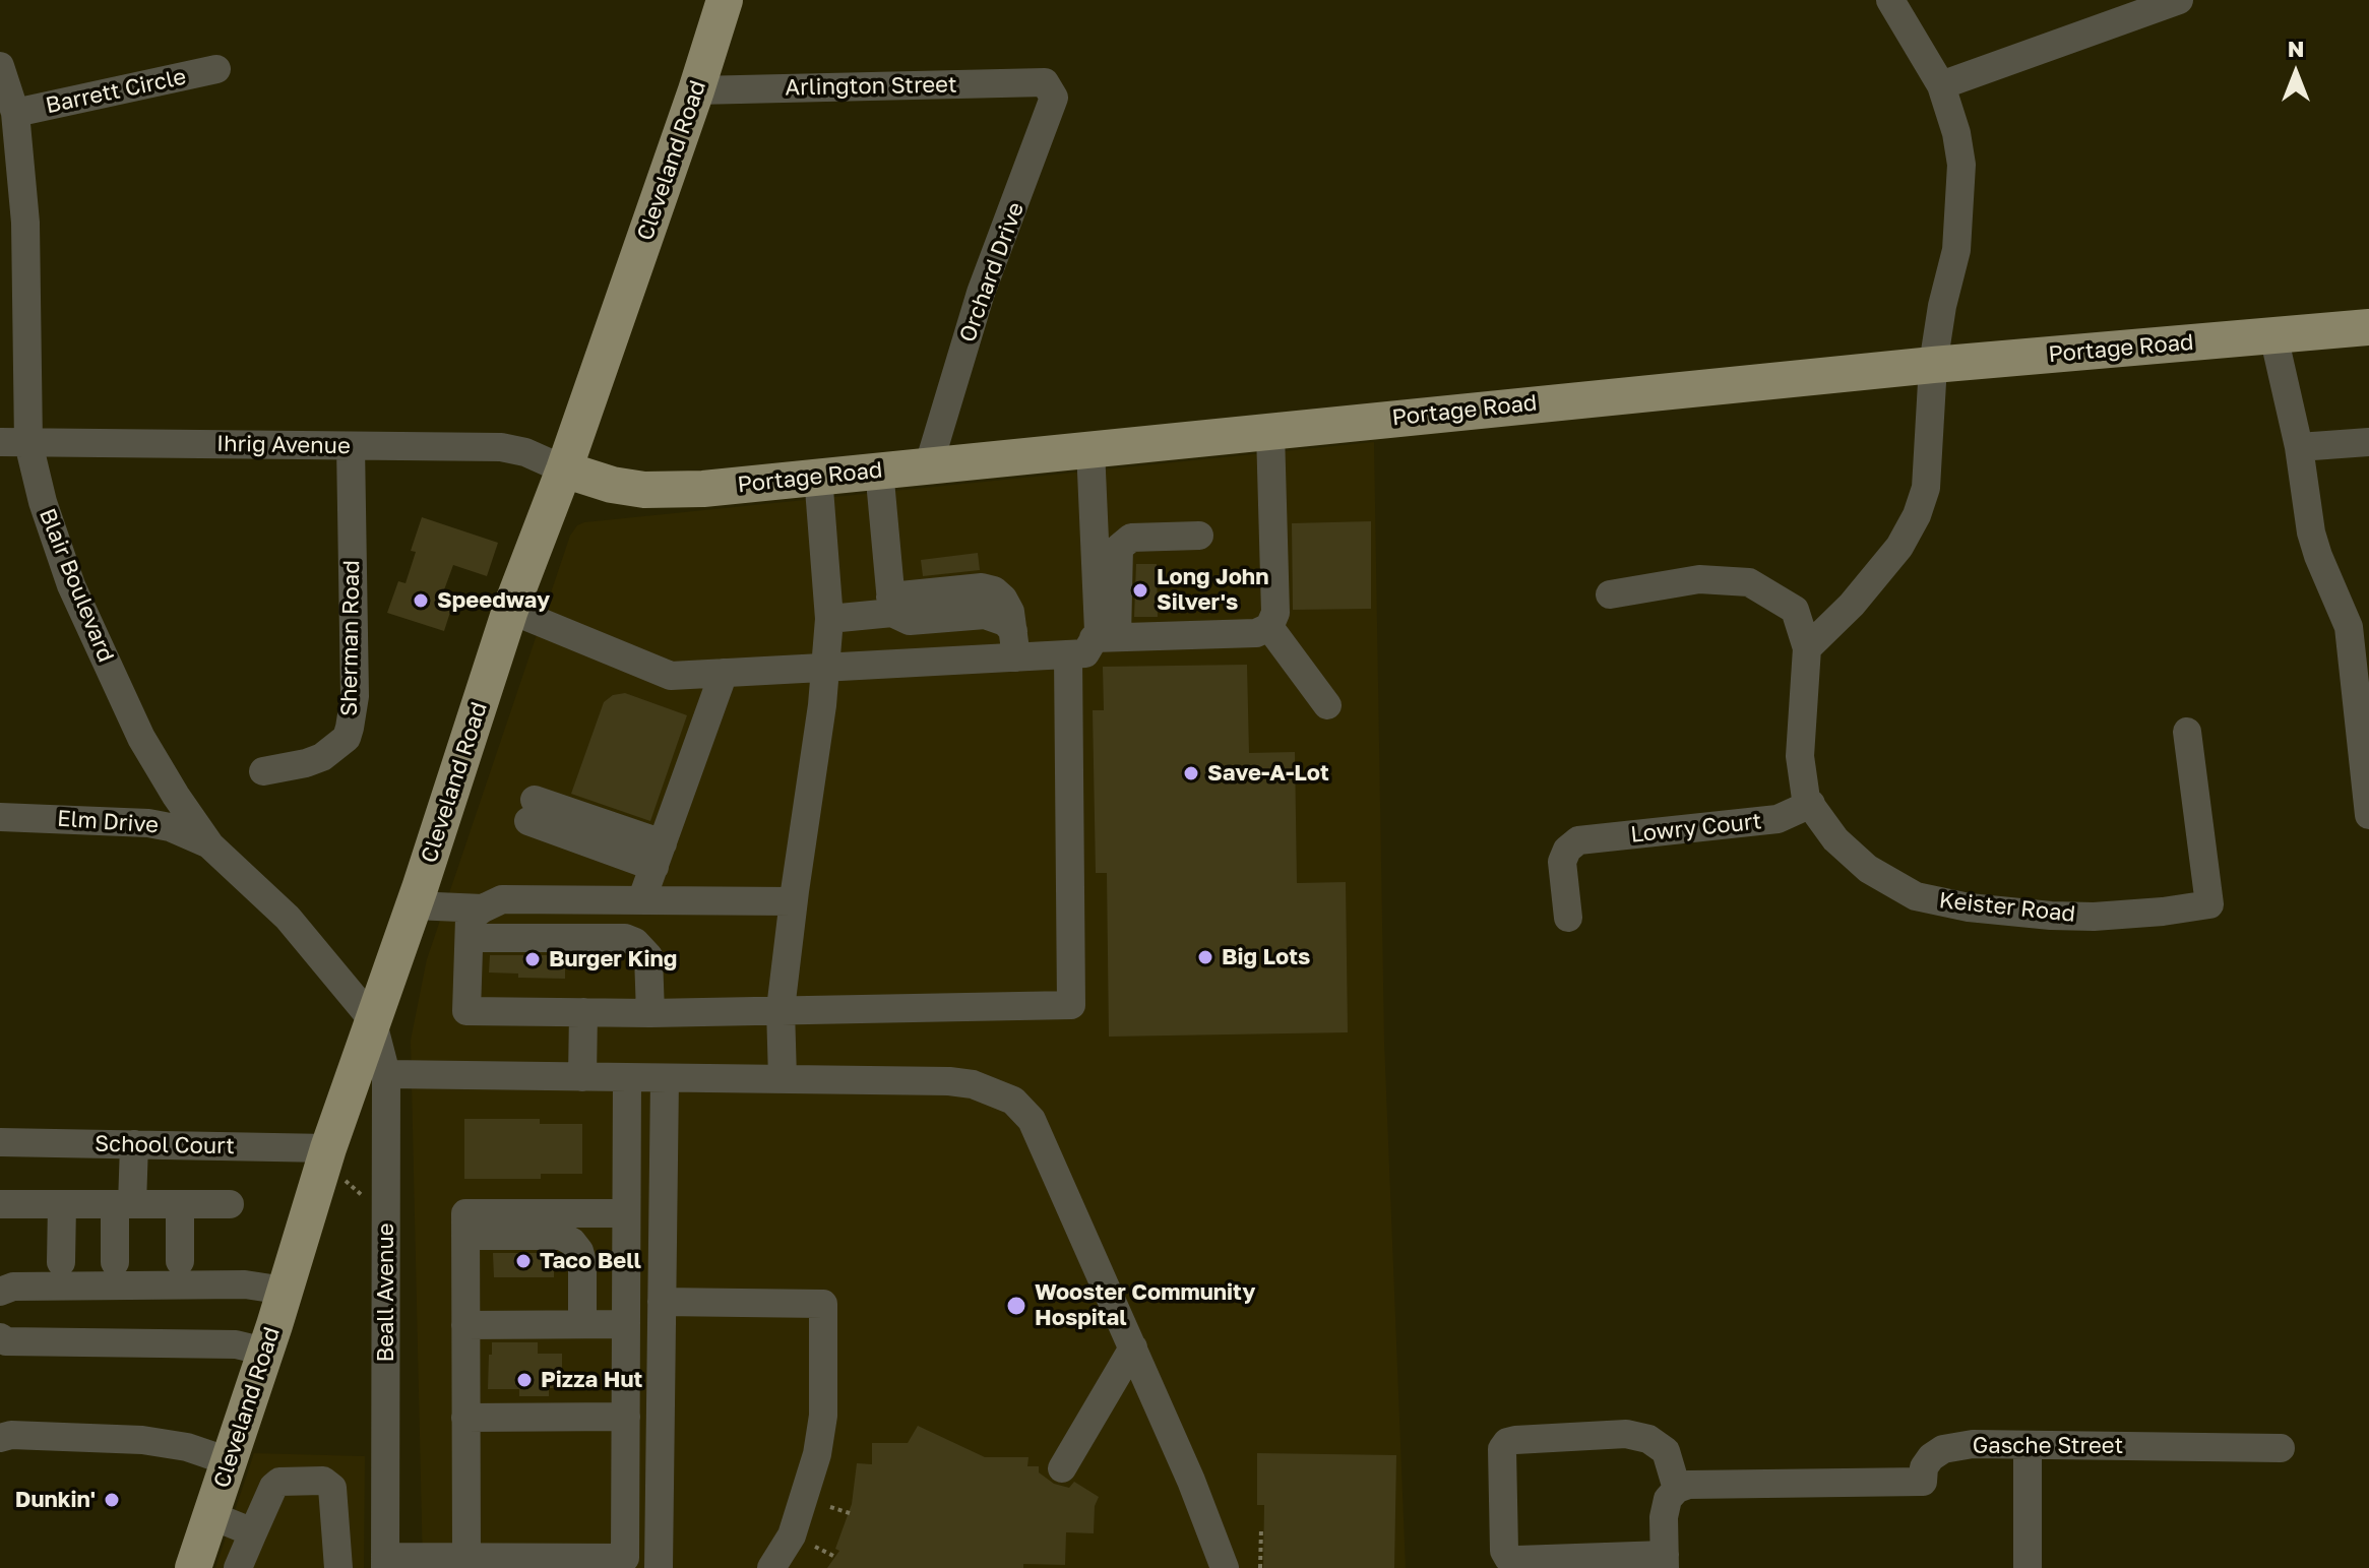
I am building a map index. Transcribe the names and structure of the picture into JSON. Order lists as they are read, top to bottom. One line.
{"streets":{"main road":["Cleveland Road","Portage Road"],"street":["Arlington Street","Barrett Circle","Orchard Drive","Ihrig Avenue","Blair Boulevard","Sherman Road","Elm Drive","Lowry Court","Keister Road","School Court","Beall Avenue","Gasche Street"]},"crossings":[["Arlington Street","Cleveland Road"],["Arlington Street","Orchard Drive"],["Barrett Circle","Blair Boulevard"],["Cleveland Road","Portage Road"],["Cleveland Road","Ihrig Avenue"],["Cleveland Road","Blair Boulevard"],["Cleveland Road","School Court"],["Cleveland Road","Beall Avenue"],["Orchard Drive","Portage Road"],["Portage Road","Ihrig Avenue"],["Ihrig Avenue","Blair Boulevard"],["Ihrig Avenue","Sherman Road"],["Blair Boulevard","Elm Drive"],["Blair Boulevard","Beall Avenue"],["Lowry Court","Keister Road"]],"places":["Long John Silver's","Speedway","Save-A-Lot","Big Lots","Burger King","Taco Bell","Wooster Community Hospital","Pizza Hut","Dunkin'"],"north":"top"}
